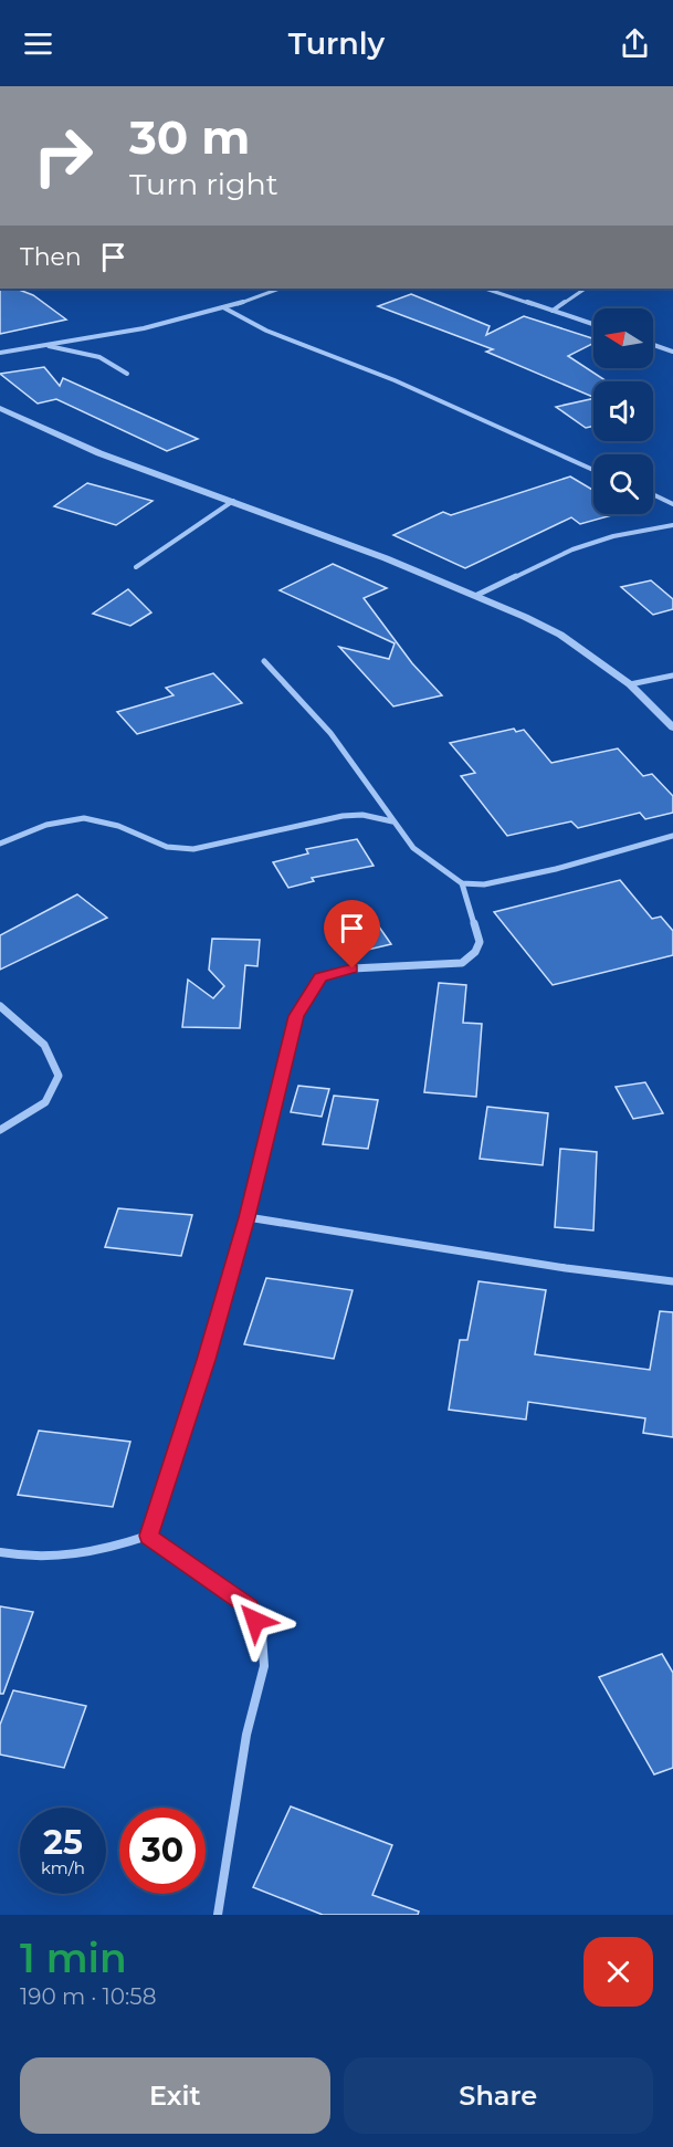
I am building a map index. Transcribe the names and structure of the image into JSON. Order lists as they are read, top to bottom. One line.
{"north":"left","page":{"header":"Turnly","turn":["30 m","Turn right"],"then":"Then","speed":"25 km/h","limit":"30","heading":["1 min","190 m · 10:58"],"buttons":["Exit","Share"]}}
